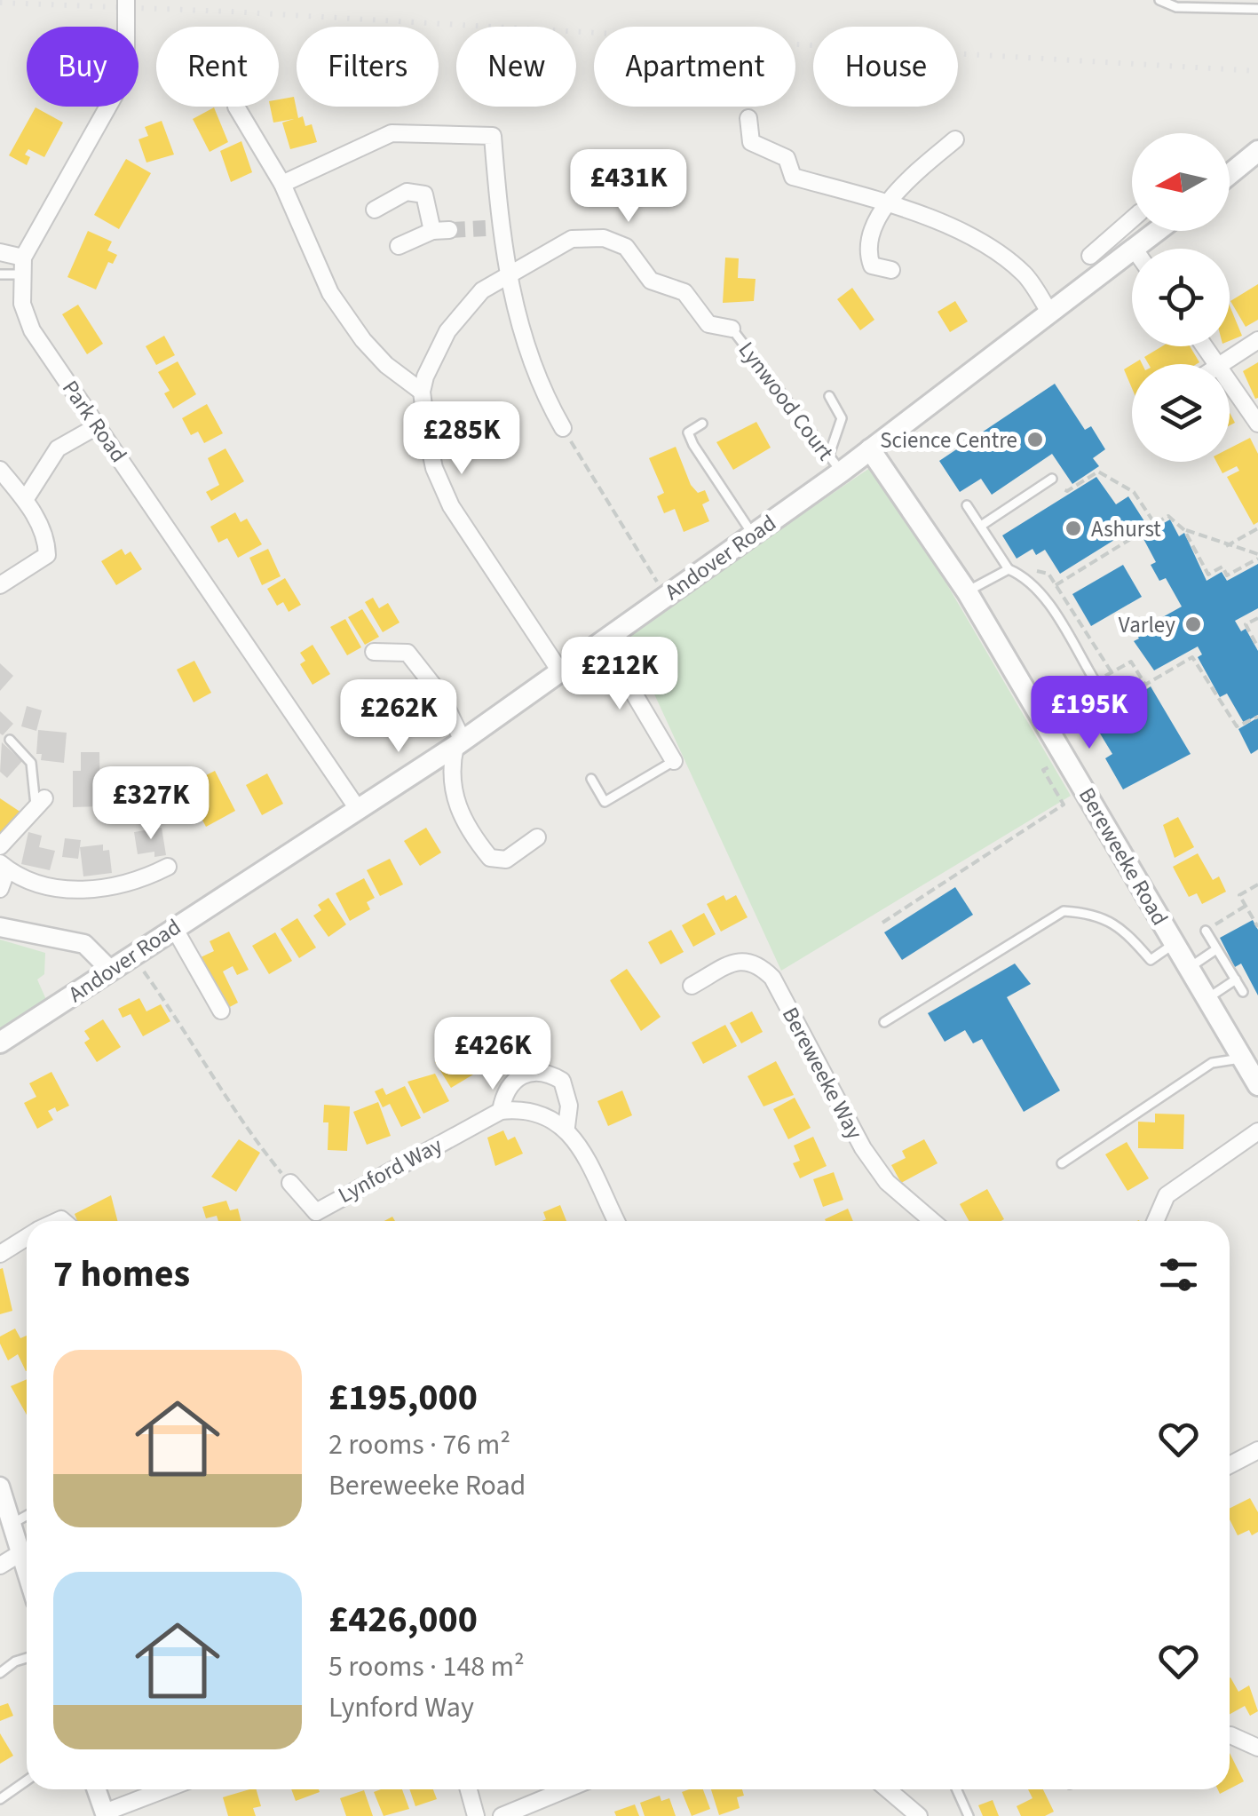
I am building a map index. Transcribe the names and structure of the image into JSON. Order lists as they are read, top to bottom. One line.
{"streets":{"main road":["Andover Road","Bereweeke Road"],"street":["Park Road","Bereweeke Way","Lynford Way"],"lane":["Lynwood Court"]},"crossings":[["Lynwood Court","Andover Road"],["Park Road","Andover Road"],["Andover Road","Bereweeke Road"]],"places":["Science Centre","Ashurst","Varley"],"north":"left","page":{"chip":["Buy","Rent","Filters","New","Apartment","House"],"price":["£431K","£285K","£212K","£195K","£262K","£327K","£426K"],"heading":"7 homes","list":[{"name":"£195,000","note":"2 rooms · 76 m² · Bereweeke Road"},{"name":"£426,000","note":"5 rooms · 148 m² · Lynford Way"}]}}
